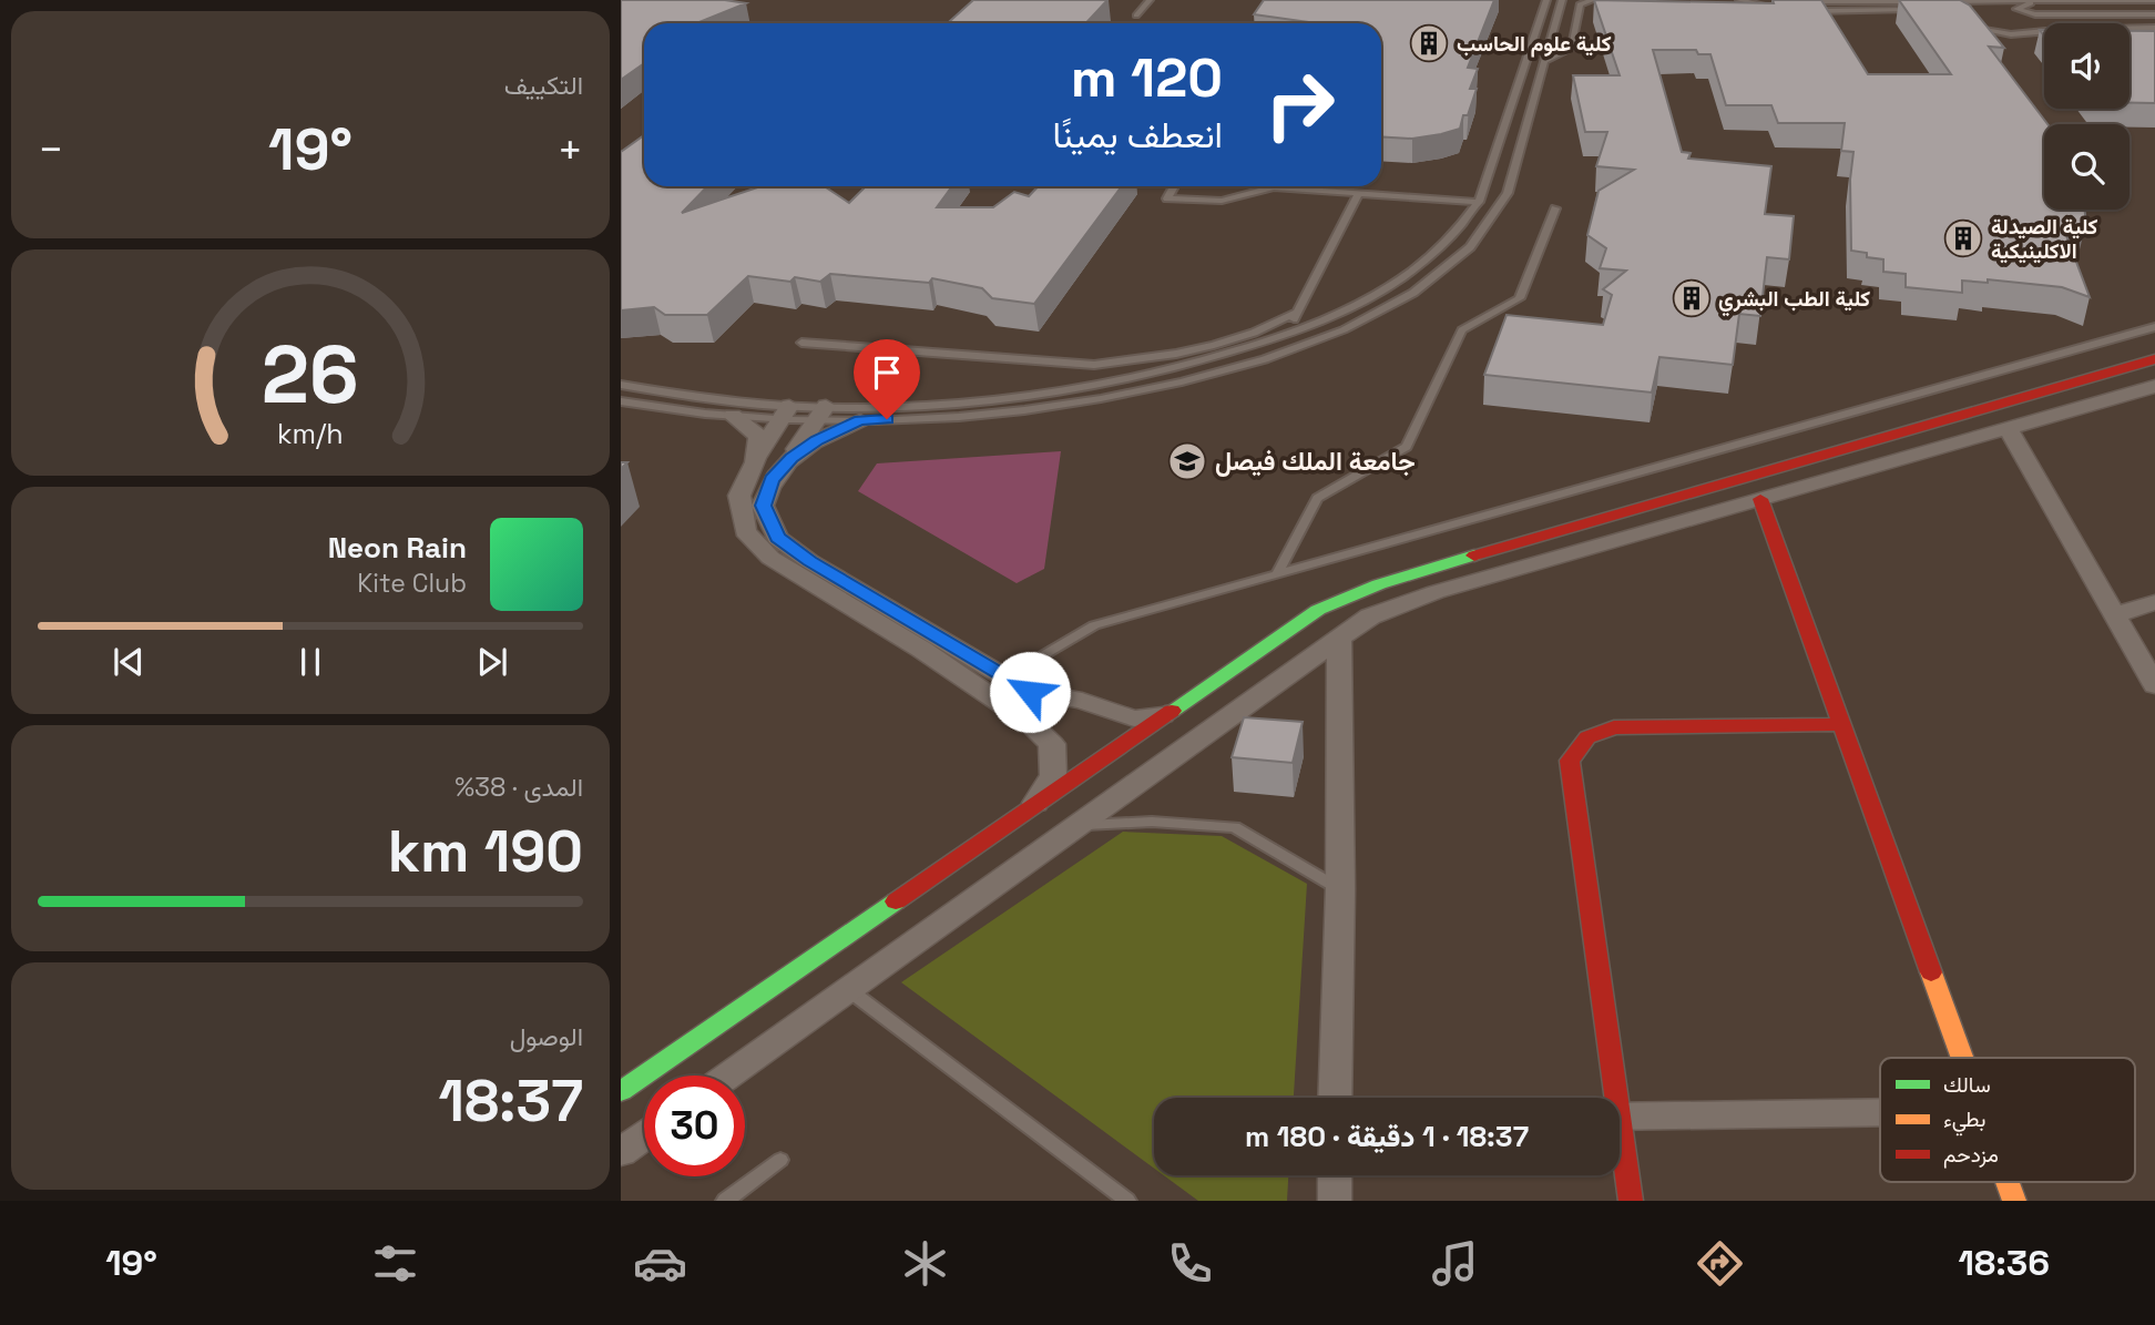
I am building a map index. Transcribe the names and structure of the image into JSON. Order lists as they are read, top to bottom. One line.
{"places":{"building":["كلية علوم الحاسب","كلية الصيدلة الاكلينيكية","كلية الطب البشري"],"school or university":["جامعة الملك فيصل"]},"legend":["سالك","بطيء","مزدحم"],"page":{"tile":["التكييف",["المدى · 38%","190 km"],["الوصول","18:37"]],"turn":["120 m","انعطف يمينًا"],"heat":["−","19°","+"],"song":["Neon Rain","Kite Club"],"limit":"30","trip":"18:37 · 1 دقيقة · 180 m","tabs":["18:36","19°"],"gauge":["26","km/h"]}}
